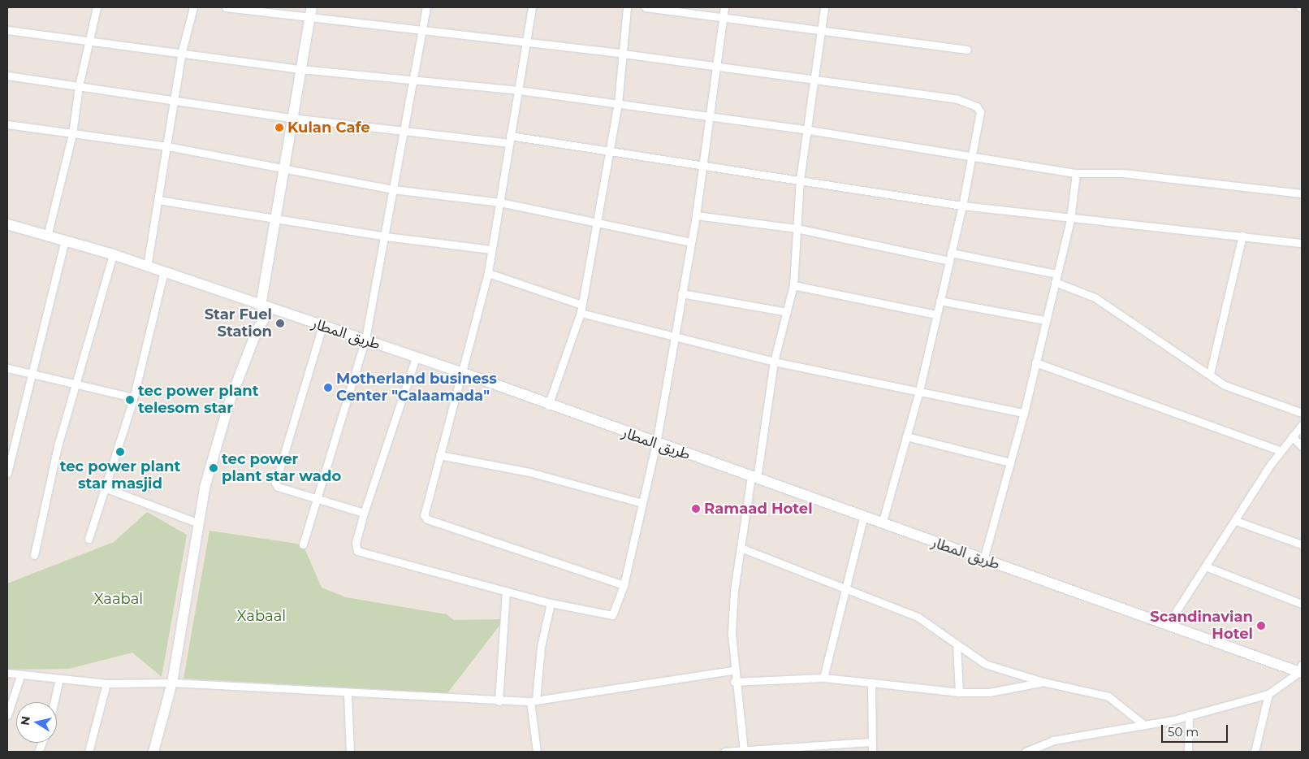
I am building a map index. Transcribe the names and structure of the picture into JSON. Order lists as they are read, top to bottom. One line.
{"streets":{"main road":["طريق المطار"]},"parks":["Xaabal","Xabaal"],"places":["Kulan Cafe","Star Fuel Station","Motherland business Center \"Calaamada\"","tec power plant telesom star","tec power plant star masjid","tec power plant star wado","Ramaad Hotel","Scandinavian Hotel"],"scale_bar":"50 m","north":"left"}
